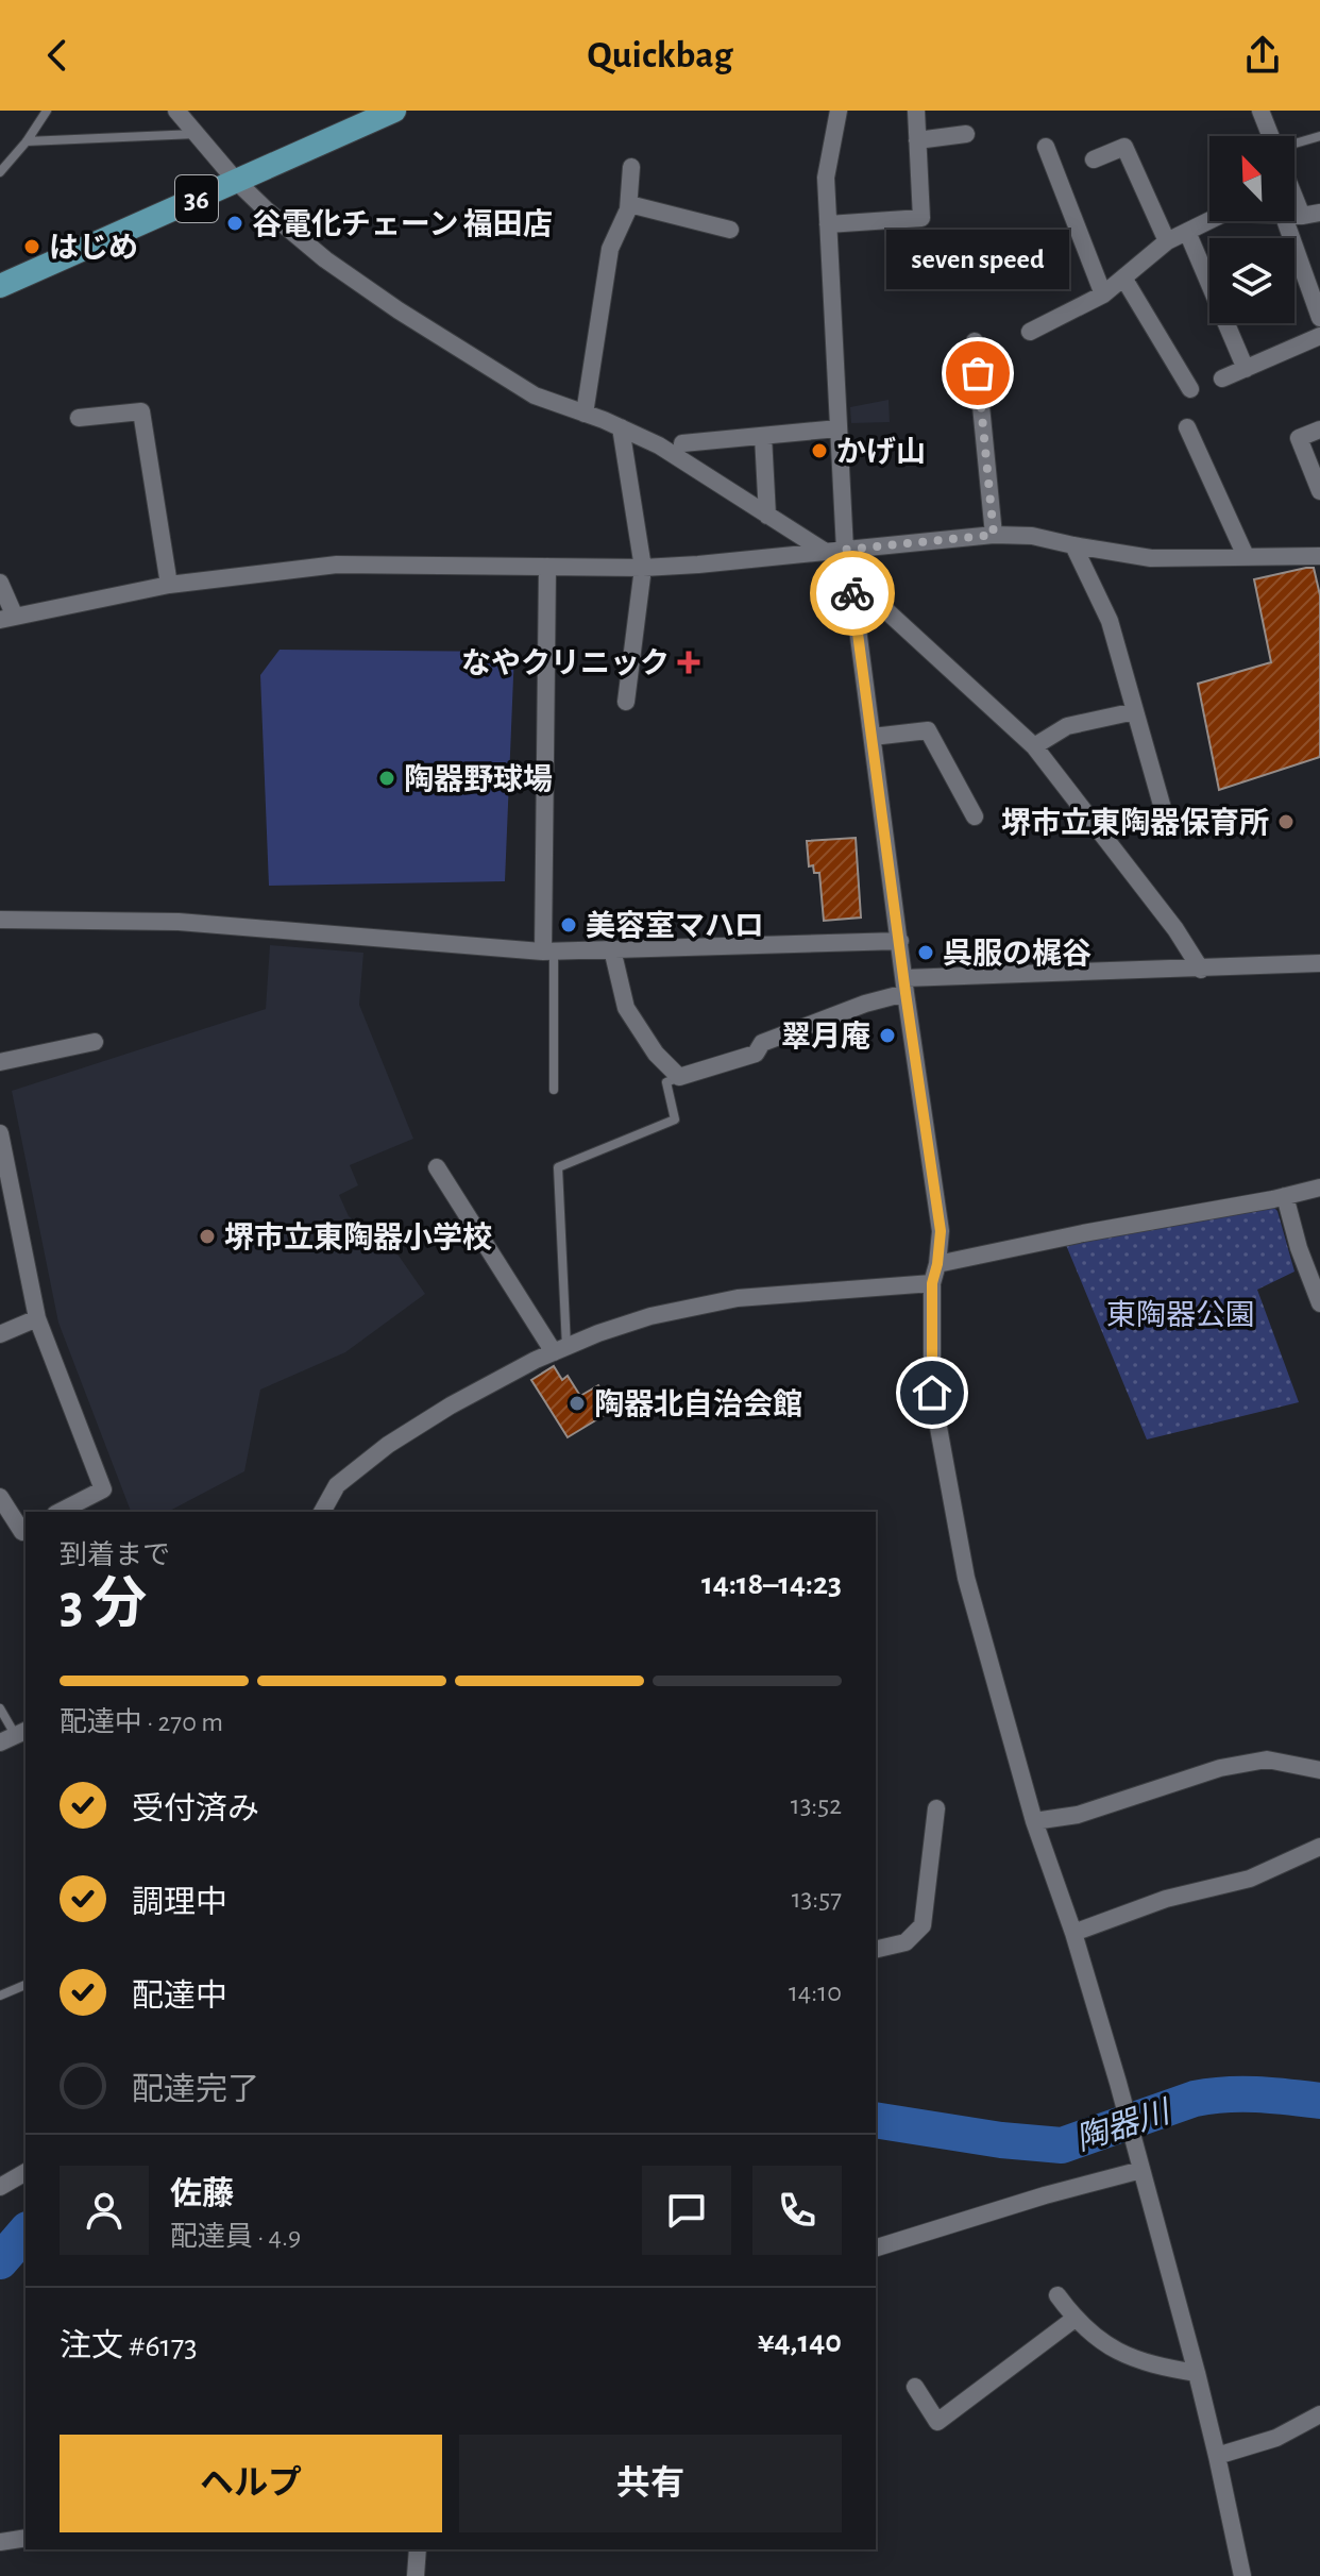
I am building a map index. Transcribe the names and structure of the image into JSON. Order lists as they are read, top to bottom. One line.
{"streets":{"main road":["36"]},"water":["陶器川"],"parks":["東陶器公園"],"places":{"other":["谷電化チェーン 福田店","はじめ","seven speed","かげ山","陶器野球場","堺市立東陶器保育所","美容室マハロ","呉服の梶谷","翠月庵","堺市立東陶器小学校","陶器北自治会館"],"health":["なやクリニック"]},"north":"top left","page":{"header":"Quickbag","bubble":"seven speed","heading":["3 分","到着まで","14:18–14:23"],"panel":["佐藤","配達員 · 4.9","注文 #6173","¥4,140"],"bar":"配達中 · 270 m","list":[["受付済み","13:52"],["調理中","13:57"],["配達中","14:10"],"配達完了"],"buttons":["ヘルプ","共有"]}}
